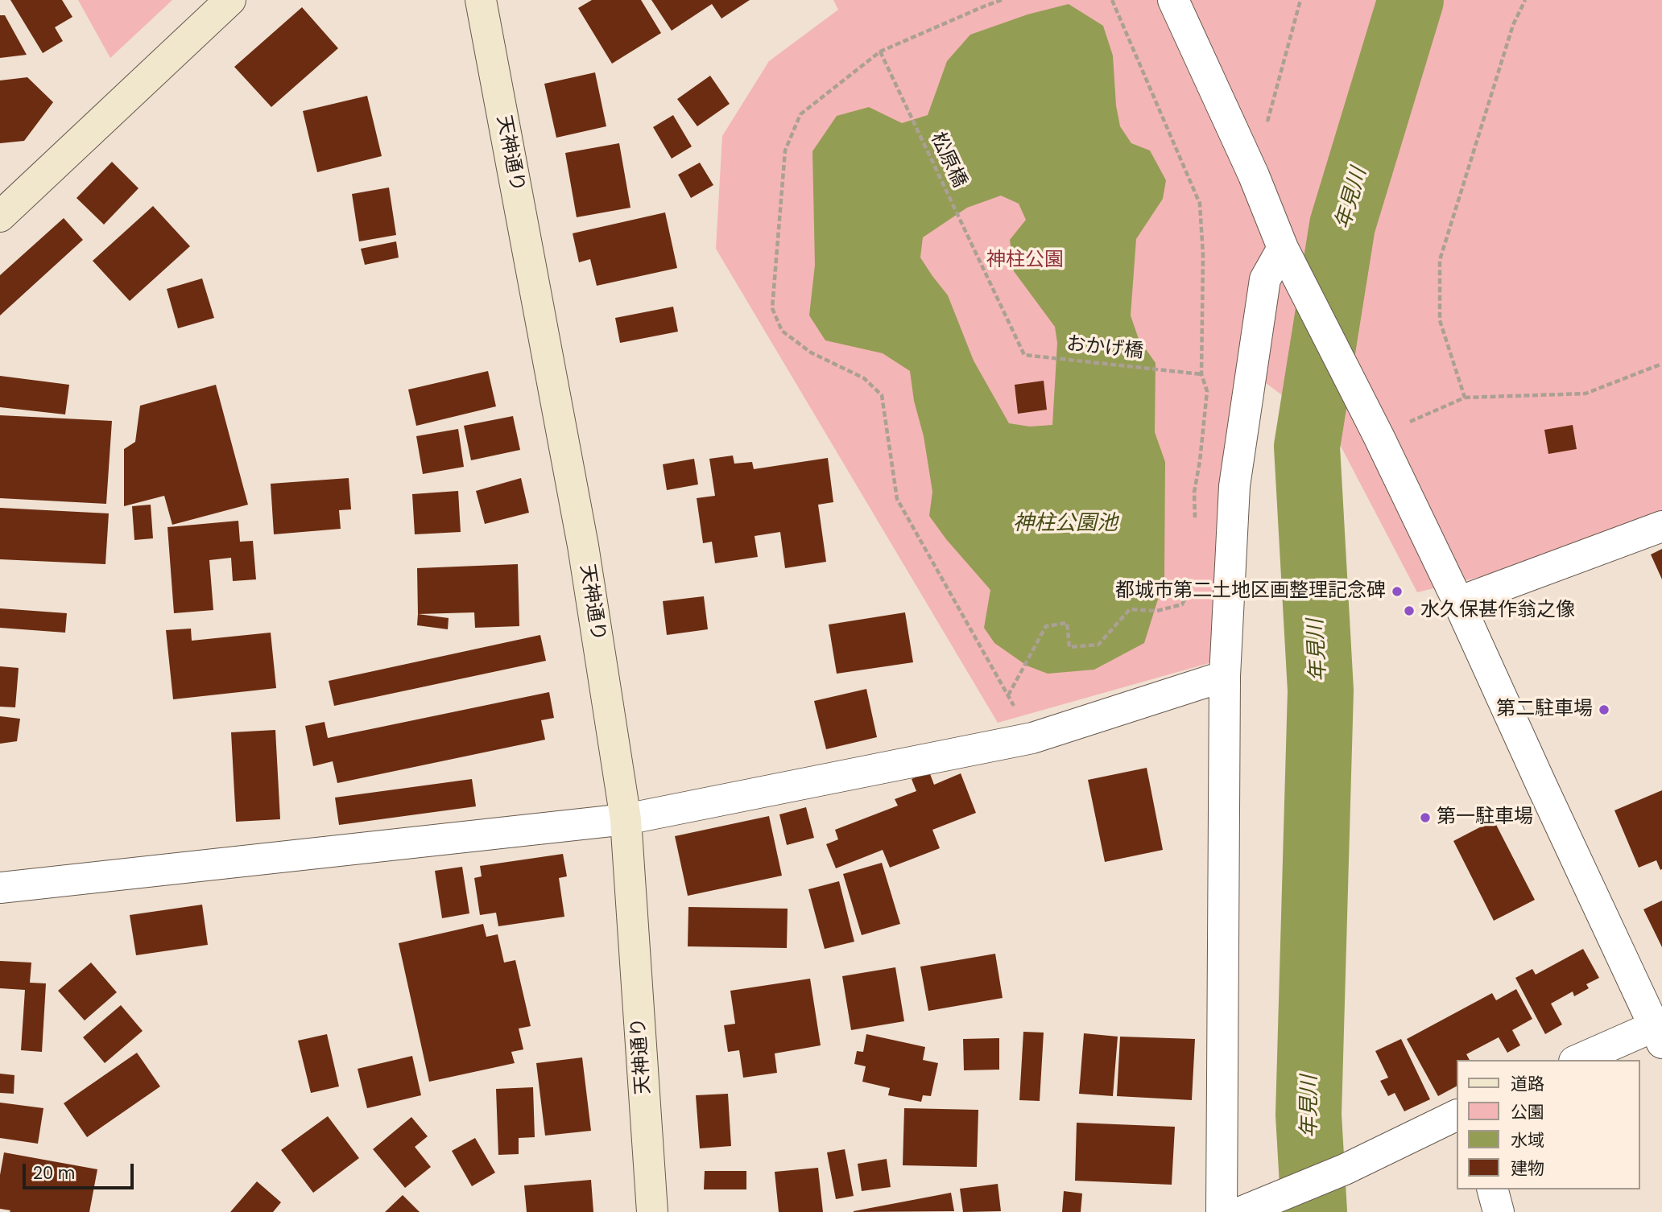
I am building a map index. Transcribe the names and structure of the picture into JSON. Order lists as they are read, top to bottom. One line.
{"streets":{"street":["天神通り"],"path":["松原橋","おかげ橋"]},"crossings":[["松原橋","おかげ橋"]],"water":["年見川","神柱公園池"],"parks":["神柱公園"],"places":["都城市第二土地区画整理記念碑","水久保甚作翁之像","第二駐車場","第一駐車場"],"legend":["道路","公園","水域","建物"],"scale_bar":"20 m"}
